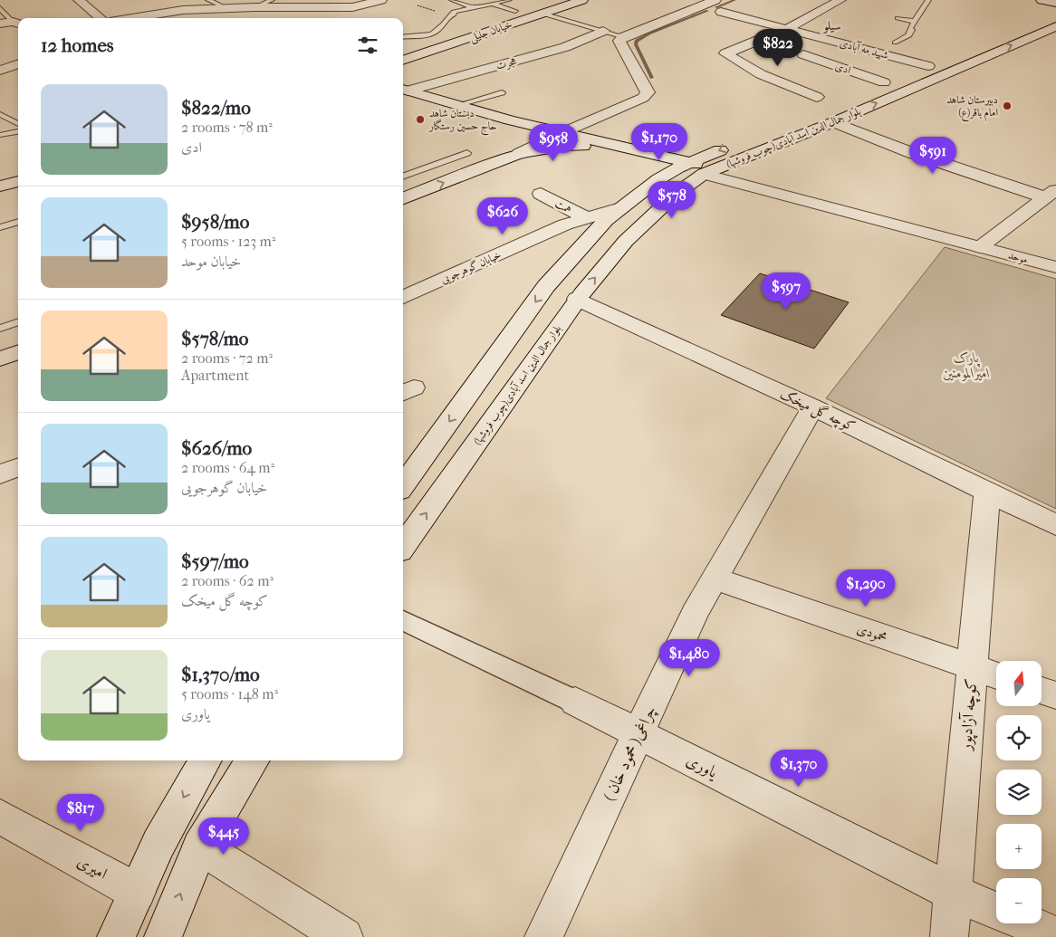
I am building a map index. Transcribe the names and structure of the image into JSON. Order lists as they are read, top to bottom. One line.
{"streets":{"street":["خیابان جلیلی","شهید مه آبادی","هجرت","ادی","بلوار جمال الدین اسد آبادی(چوب فروشها)","همت","موحد","خیابان گوهرجویی","کوچه گل میخک","محمودی","کوچه آزادپور","چراغی( محمود خان )","یاوری","امیری"]},"crossings":[["شهید مه آبادی","بلوار جمال الدین اسد آبادی(چوب فروشها)"],["ادی","بلوار جمال الدین اسد آبادی(چوب فروشها)"],["بلوار جمال الدین اسد آبادی(چوب فروشها)","موحد"],["بلوار جمال الدین اسد آبادی(چوب فروشها)","خیابان گوهرجویی"],["بلوار جمال الدین اسد آبادی(چوب فروشها)","کوچه گل میخک"],["همت","خیابان گوهرجویی"],["کوچه گل میخک","کوچه آزادپور"],["کوچه گل میخک","چراغی( محمود خان )"],["محمودی","کوچه آزادپور"],["محمودی","چراغی( محمود خان )"],["کوچه آزادپور","یاوری"],["چراغی( محمود خان )","یاوری"]],"districts":["سیلو"],"parks":["پارک امیرالمومنین"],"places":["دبیرستان شاهد امام باقر(ع)","دبستان شاهد حاج حسین رستگار"],"north":"top","page":{"heading":"12 homes","price":["$822","$1,170","$958","$591","$578","$626","$597","$1,290","$1,480","$1,370","$817","$445"],"list":[{"name":"$822/mo","note":"2 rooms · 78 m² · ادی"},{"name":"$958/mo","note":"5 rooms · 123 m² · خیابان موحد"},{"name":"$578/mo","note":"2 rooms · 72 m² · Apartment"},{"name":"$626/mo","note":"2 rooms · 64 m² · خیابان گوهرجویی"},{"name":"$597/mo","note":"2 rooms · 62 m² · کوچه گل میخک"},{"name":"$1,370/mo","note":"5 rooms · 148 m² · یاوری"}],"map_buttons":["+","−"]}}
